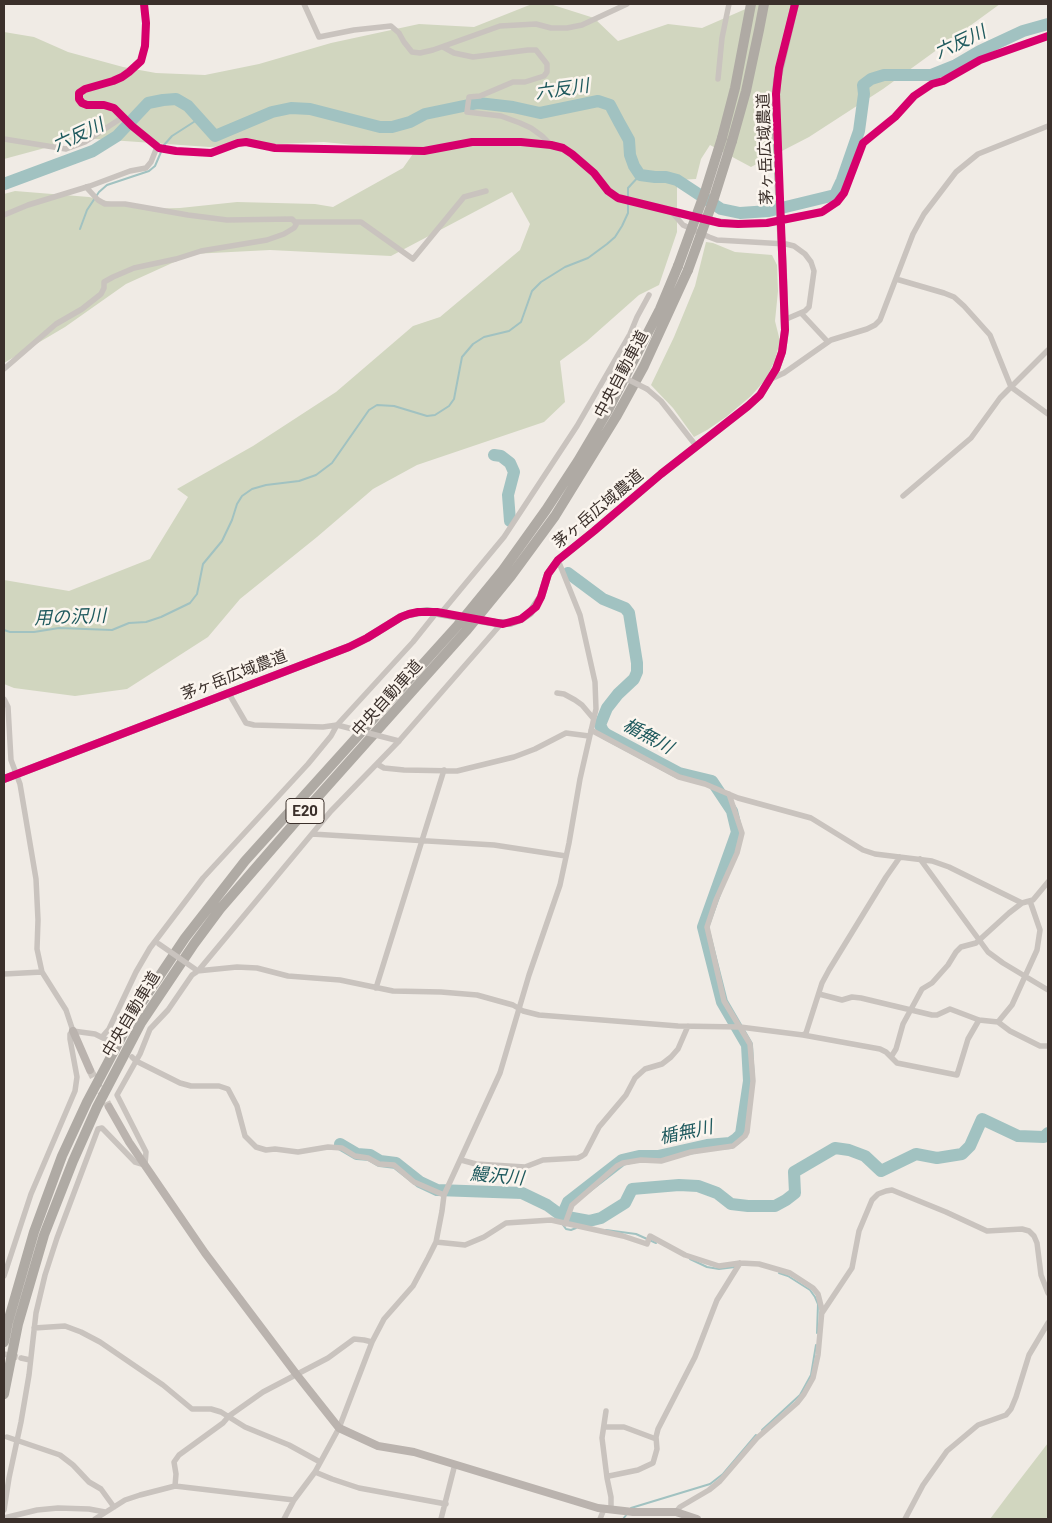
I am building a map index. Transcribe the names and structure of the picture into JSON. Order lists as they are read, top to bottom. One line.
{"streets":{"highway":["中央自動車道","E20"],"street":["茅ヶ岳広域農道"]},"water":["六反川","用の沢川","楯無川","鰻沢川"]}
